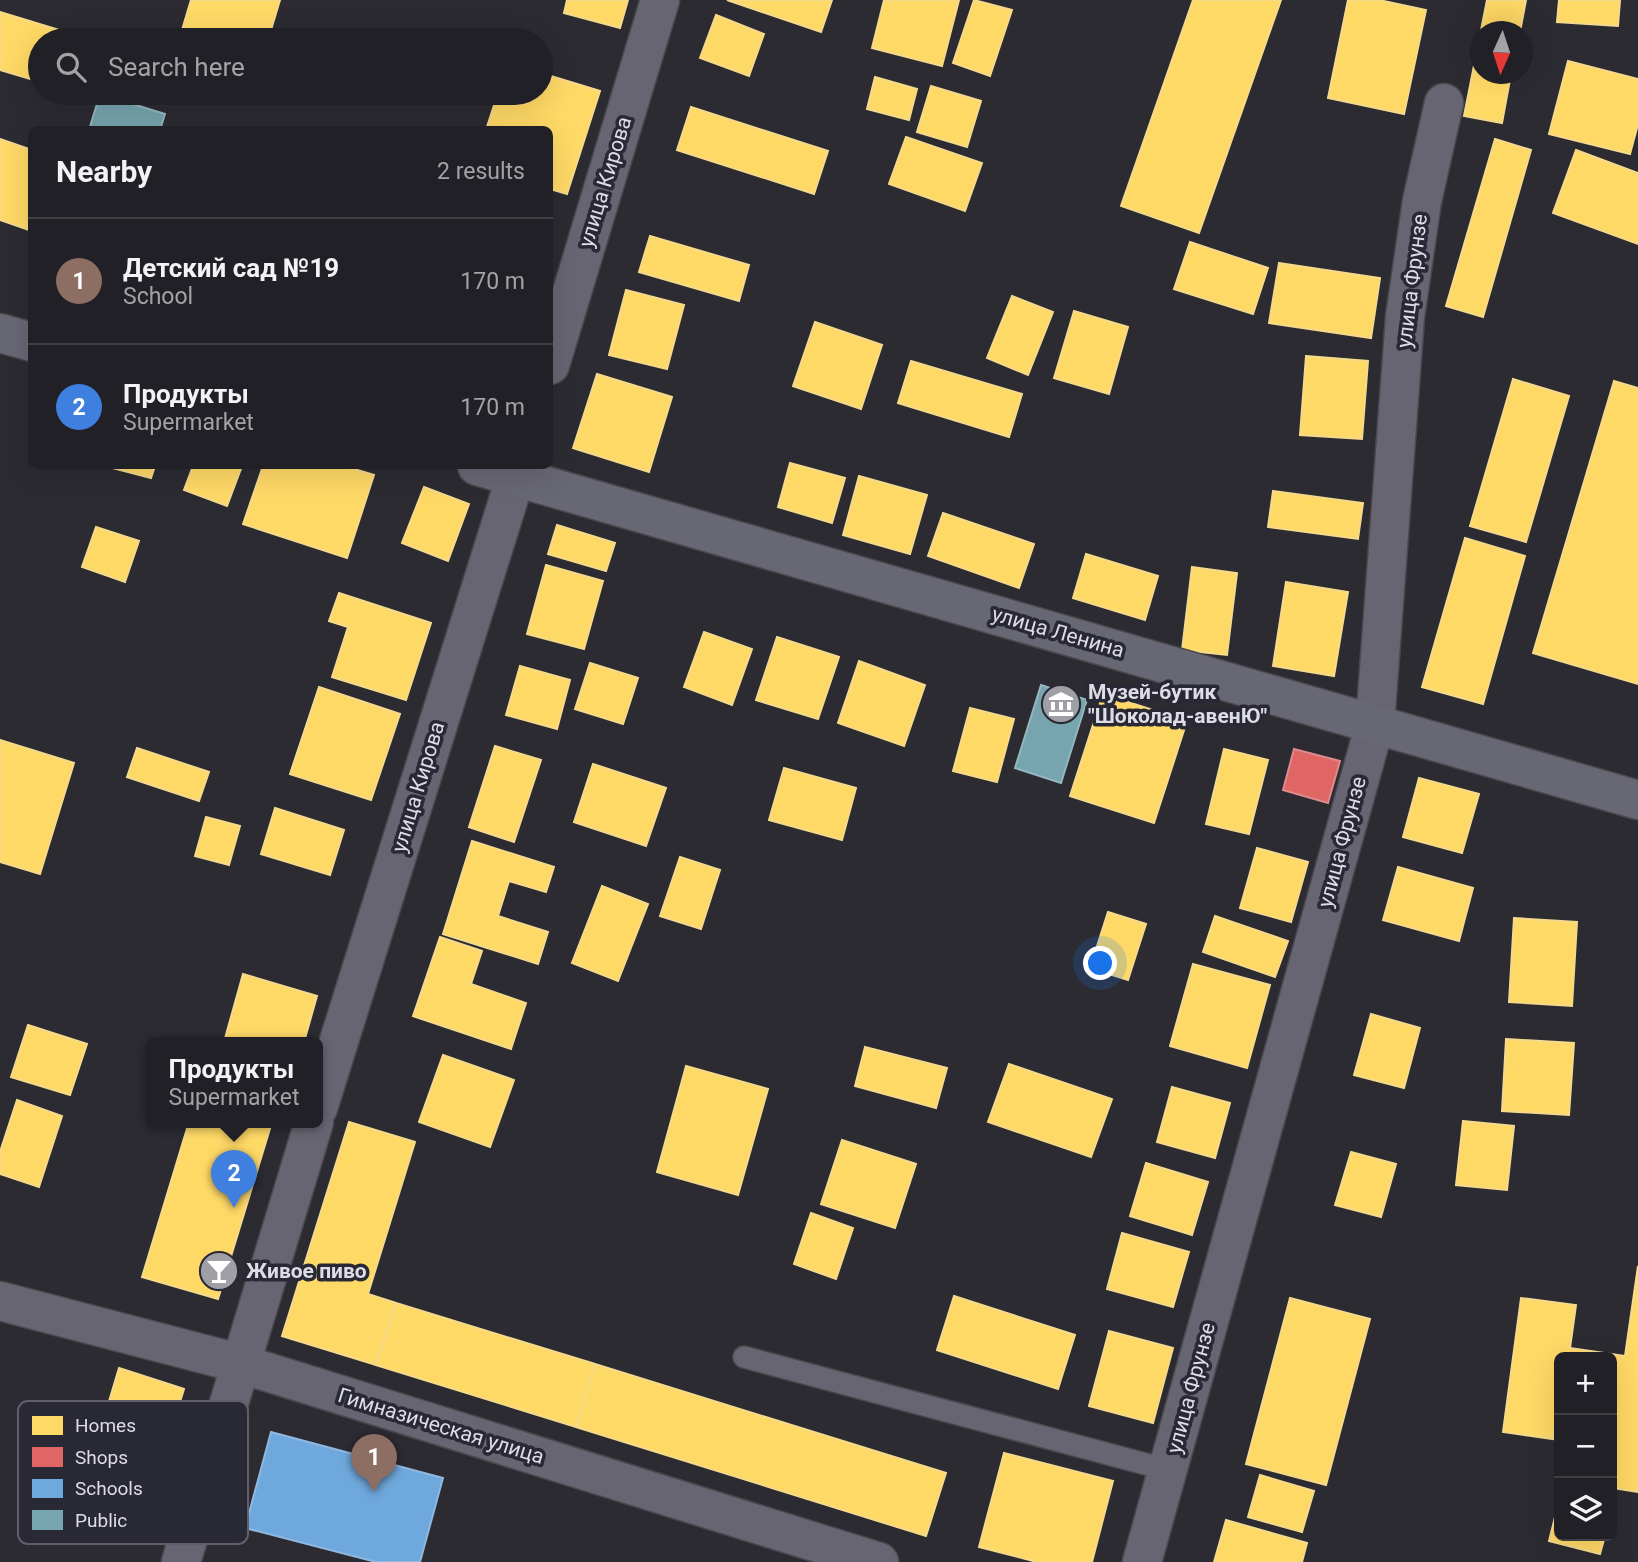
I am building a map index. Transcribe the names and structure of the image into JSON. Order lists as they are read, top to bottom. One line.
{"streets":{"main road":["улица Ленина"],"street":["улица Кирова","улица Фрунзе","Гимназическая улица"]},"crossings":[["улица Кирова","улица Ленина"],["улица Фрунзе","улица Ленина"]],"places":{"museum":["Музей-бутик \"Шоколад-авенЮ\""],"bar":["Живое пиво"]},"legend":["Homes","Shops","Schools","Public"],"north":"bottom","page":{"search":"Search here","heading":["Nearby","2 results"],"list":[{"mark":"1","name":"Детский сад №19","note":"School","value":"170 m"},{"mark":"2","name":"Продукты","note":"Supermarket","value":"170 m"}],"popup":["Продукты","Supermarket"],"pins":["2","1"],"map_buttons":["+","−"]}}
